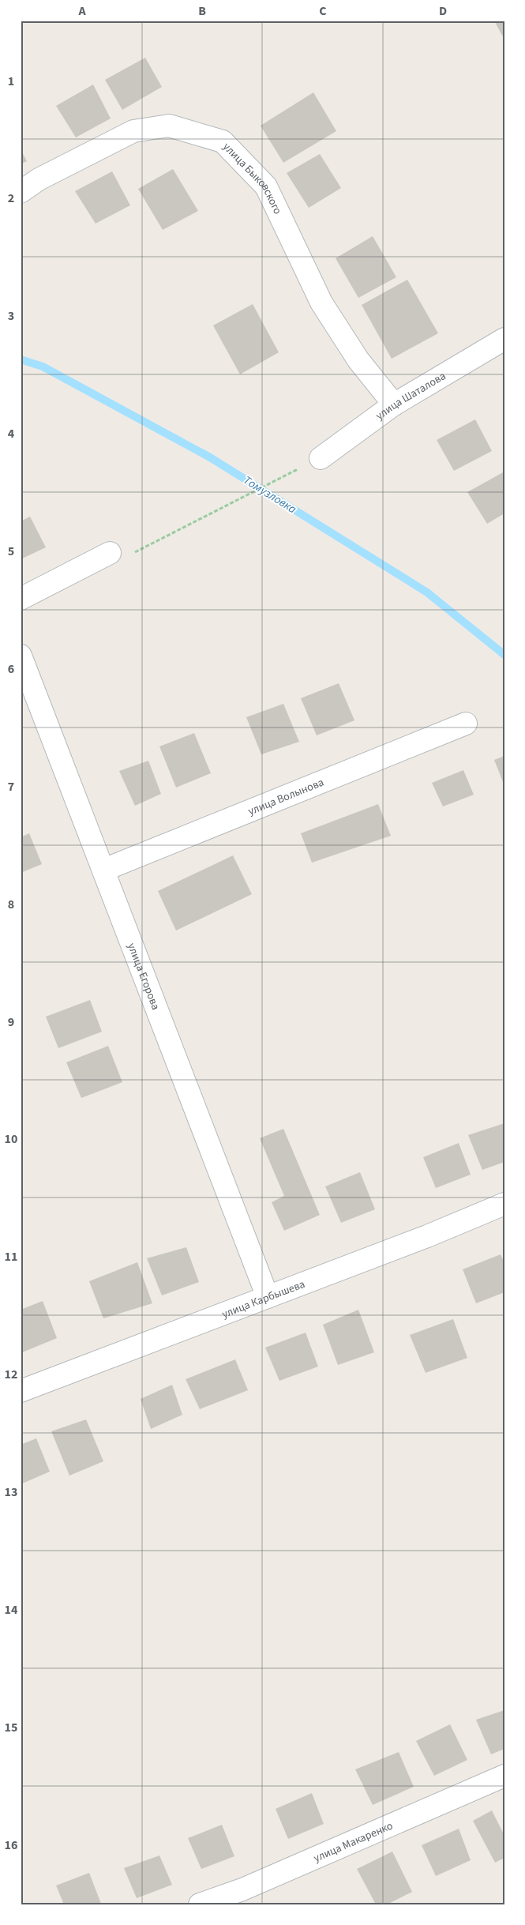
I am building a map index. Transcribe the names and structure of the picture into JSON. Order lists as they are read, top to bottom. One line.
{"streets":{"street":["улица Быковского","улица Шаталова","улица Волынова","улица Егорова","улица Карбышева","улица Макаренко"]},"crossings":[["улица Быковского","улица Шаталова"],["улица Волынова","улица Егорова"],["улица Егорова","улица Карбышева"]],"water":["Томузловка"],"grid":{"columns":["A","B","C","D"],"rows":["1","2","3","4","5","6","7","8","9","10","11","12","13","14","15","16"]}}
